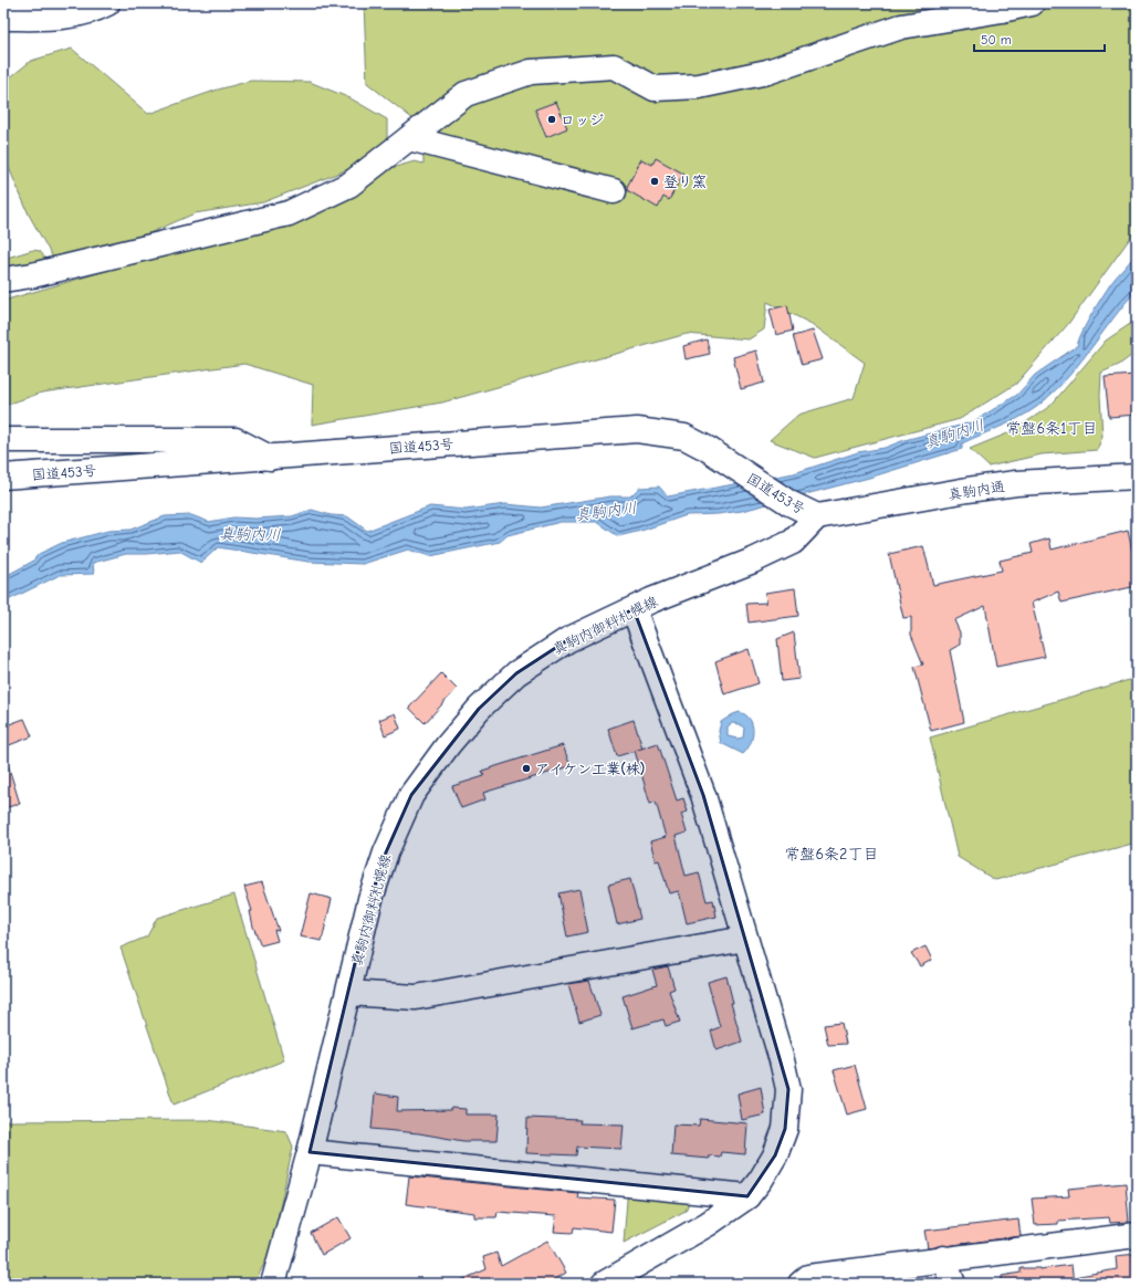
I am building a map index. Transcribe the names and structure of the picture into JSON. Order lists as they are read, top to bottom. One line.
{"streets":{"main road":["国道453号","真駒内通","真駒内御料札幌線"]},"crossings":[["国道453号","真駒内通"],["国道453号","真駒内御料札幌線"],["真駒内通","真駒内御料札幌線"]],"districts":["常盤6条1丁目","常盤6条2丁目"],"water":["真駒内川"],"places":["ロッジ","登り窯","アイケン工業(株)"],"scale_bar":"50 m"}
